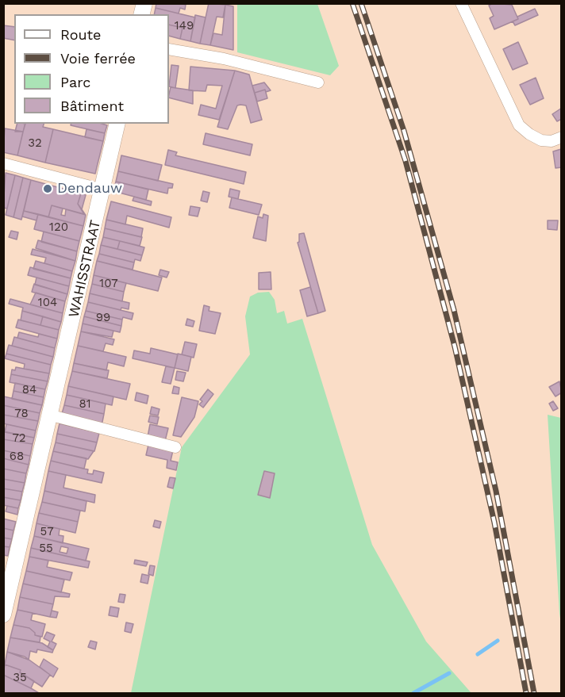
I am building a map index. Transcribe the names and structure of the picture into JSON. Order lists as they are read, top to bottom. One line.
{"streets":{"street":["WAHISSTRAAT"]},"places":["Dendauw"],"house_numbers":["149","32","120","107","104","99","84","81","78","72","68","57","55","35"],"legend":["Route","Voie ferrée","Parc","Bâtiment"]}
